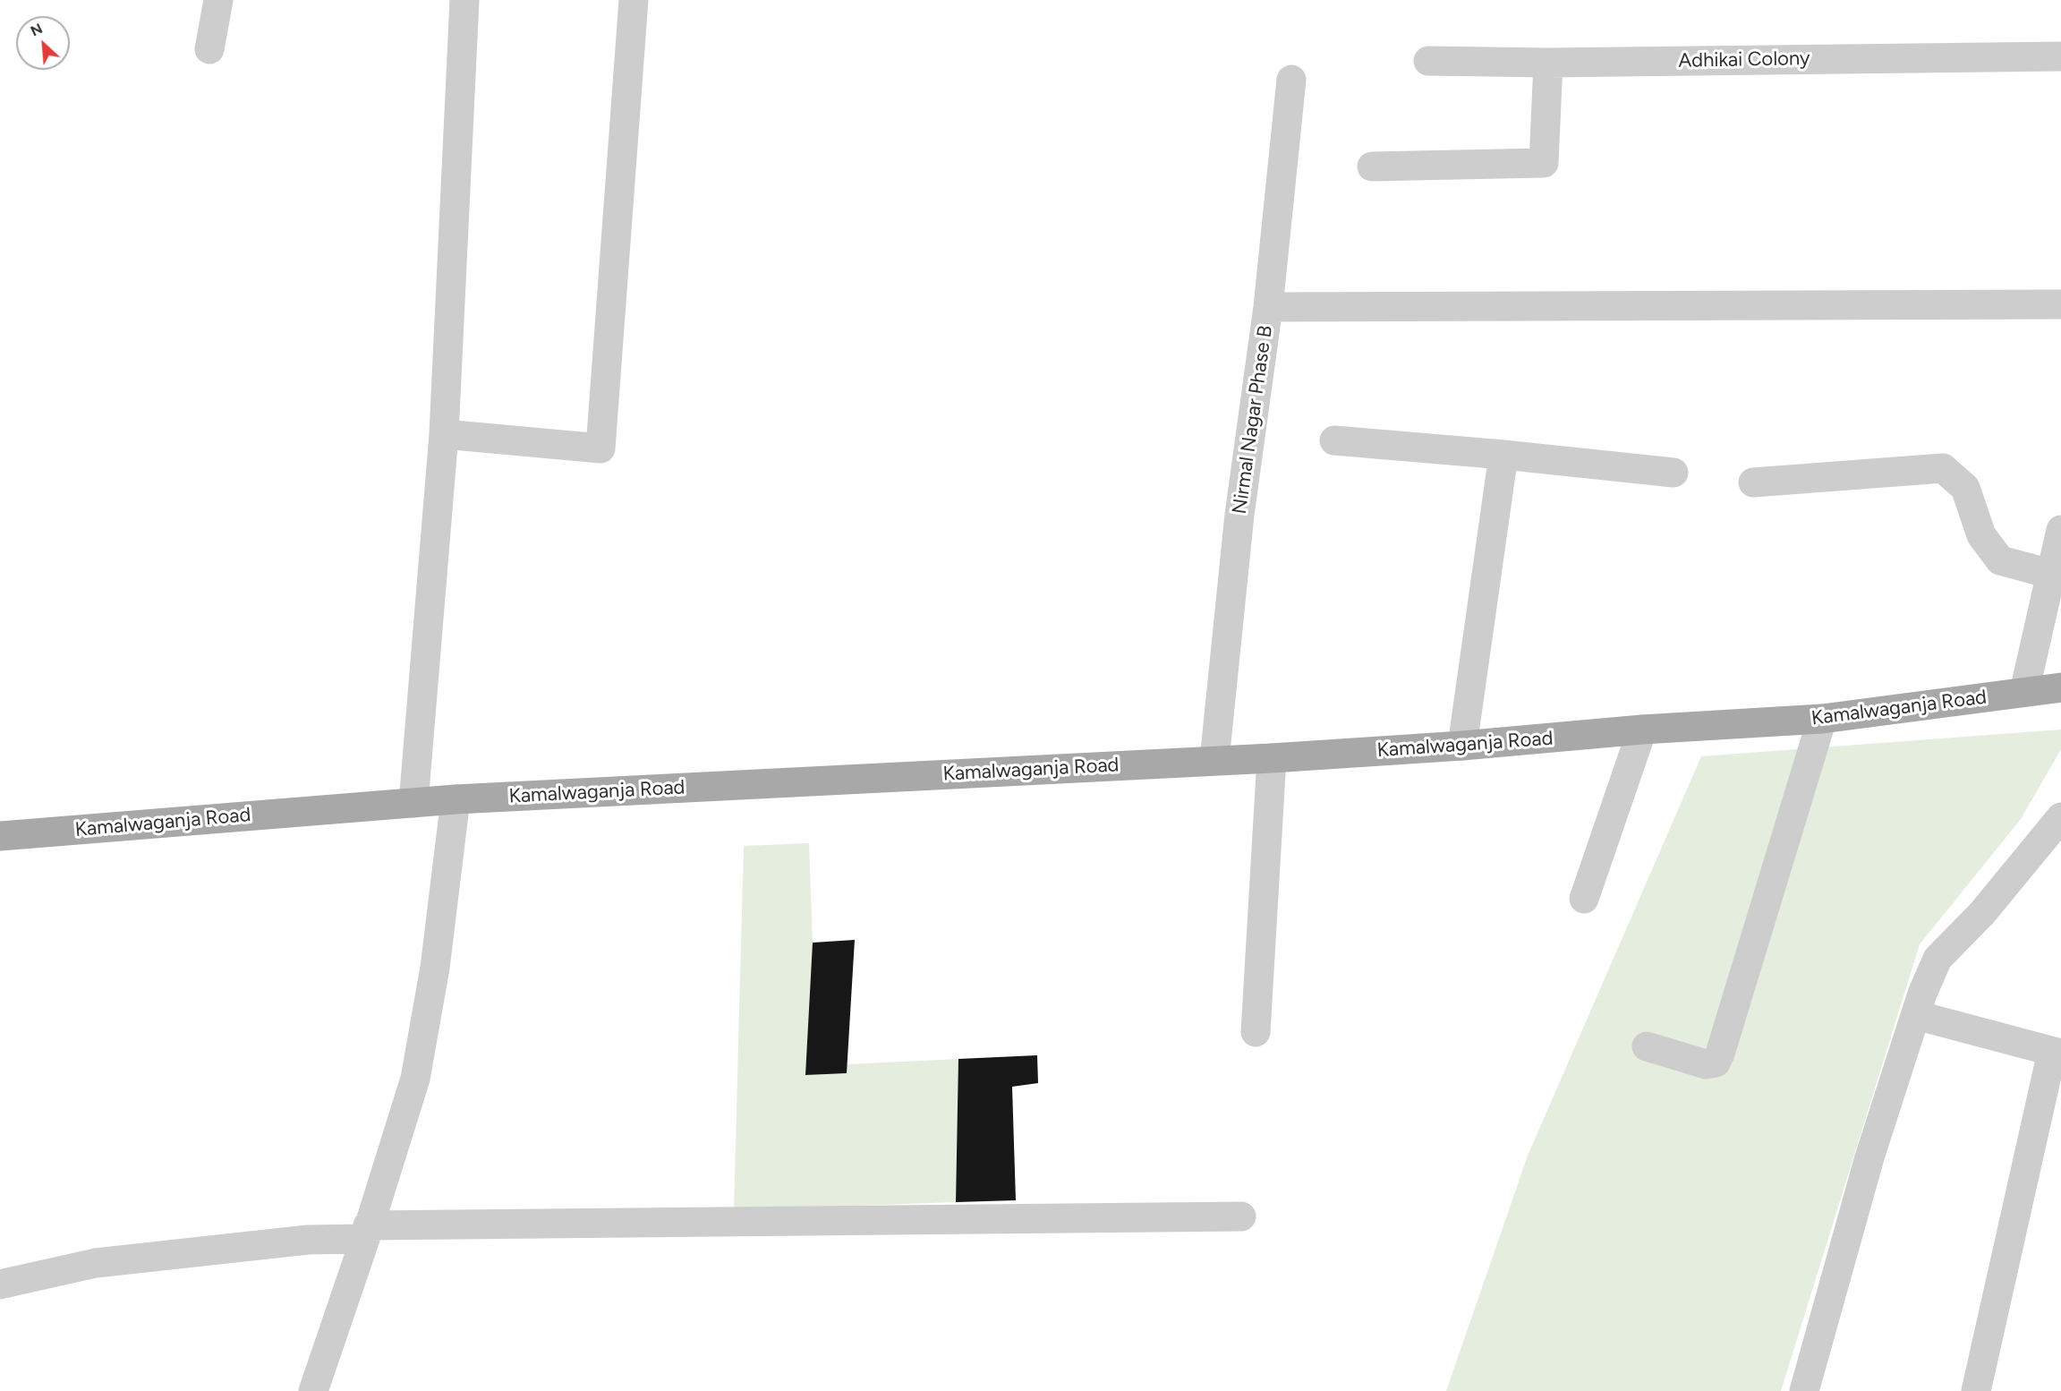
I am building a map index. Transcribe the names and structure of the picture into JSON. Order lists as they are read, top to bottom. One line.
{"streets":{"main road":["Kamalwaganja Road"],"street":["Adhikai Colony","Nirmal Nagar Phase B"]},"crossings":[["Nirmal Nagar Phase B","Kamalwaganja Road"]],"north":"top left"}
